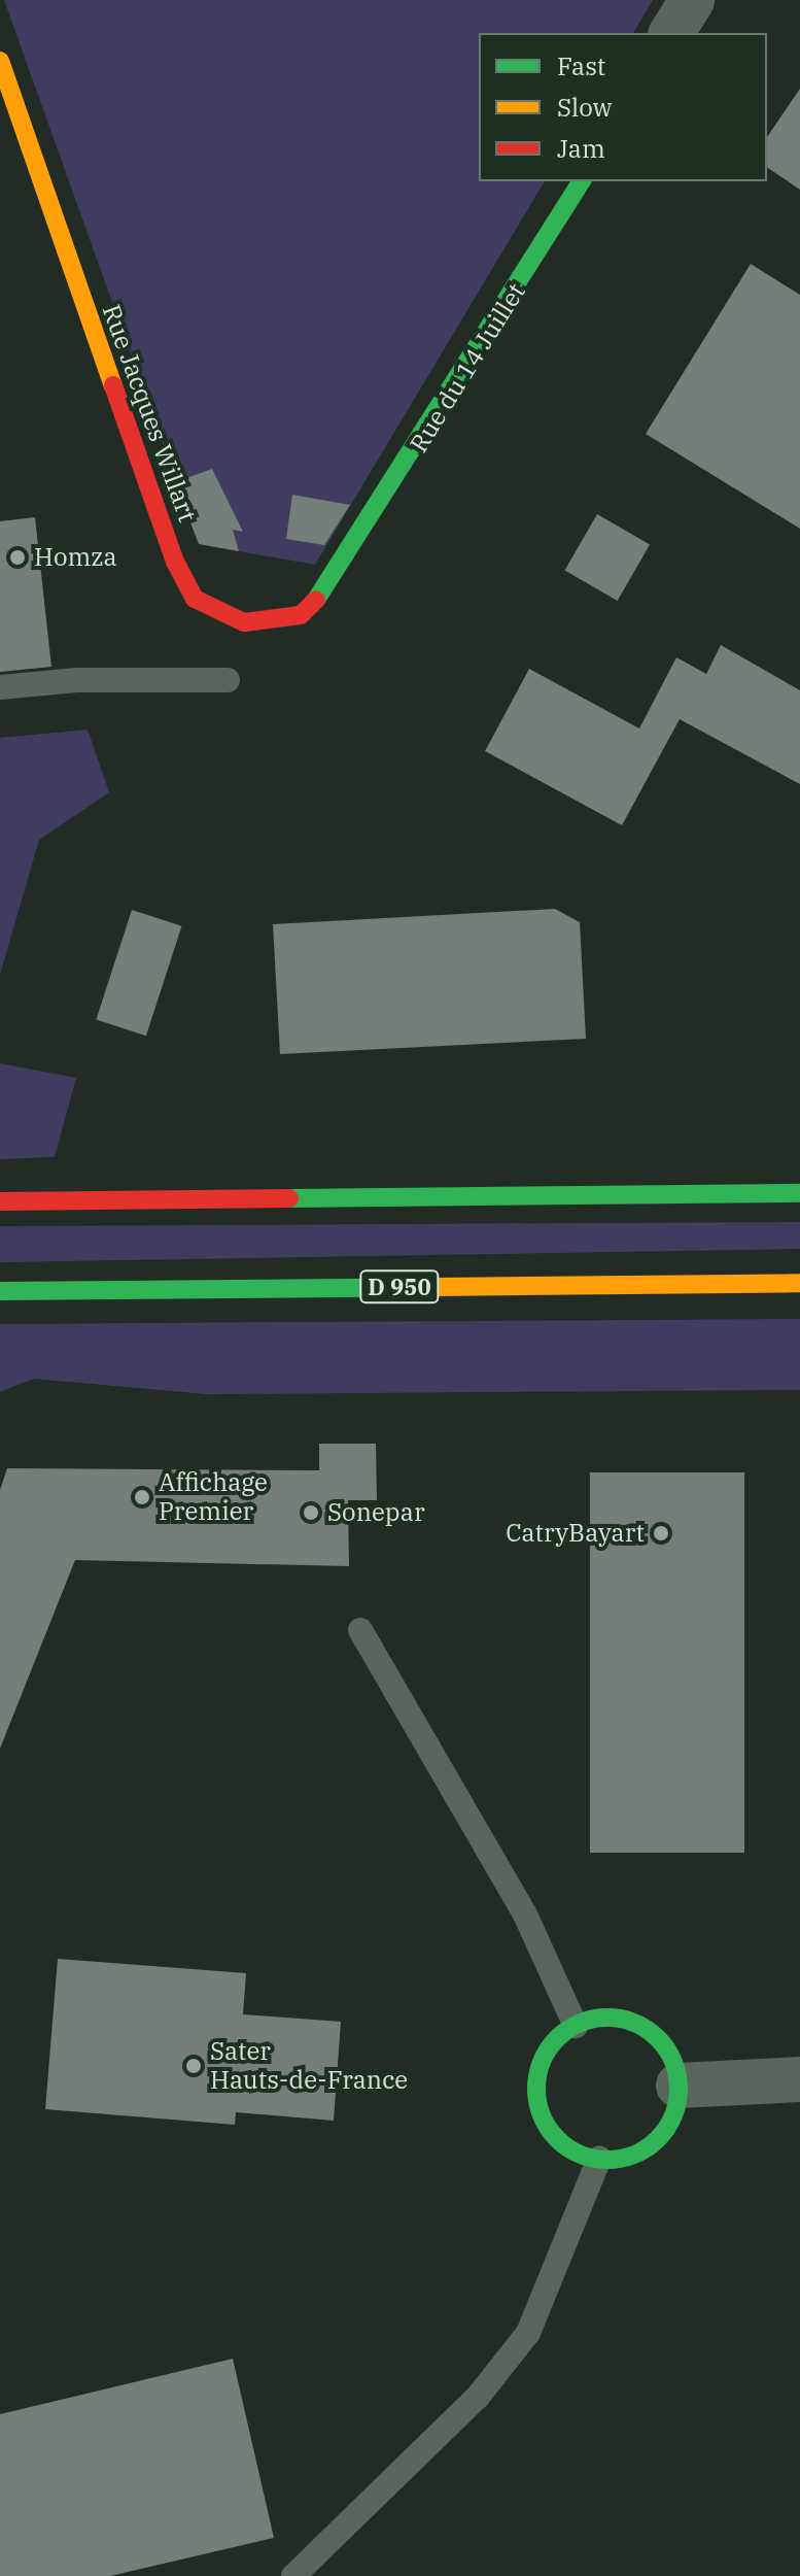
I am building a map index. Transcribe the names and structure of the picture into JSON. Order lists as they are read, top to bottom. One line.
{"streets":{"main road":["Rue du 14 Juillet","Rue Jacques Willart","D 950"]},"crossings":[["Rue du 14 Juillet","Rue Jacques Willart"]],"places":["Homza","Affichage Premier","Sonepar","CatryBayart","Sater Hauts-de-France"],"legend":["Fast","Slow","Jam"]}
